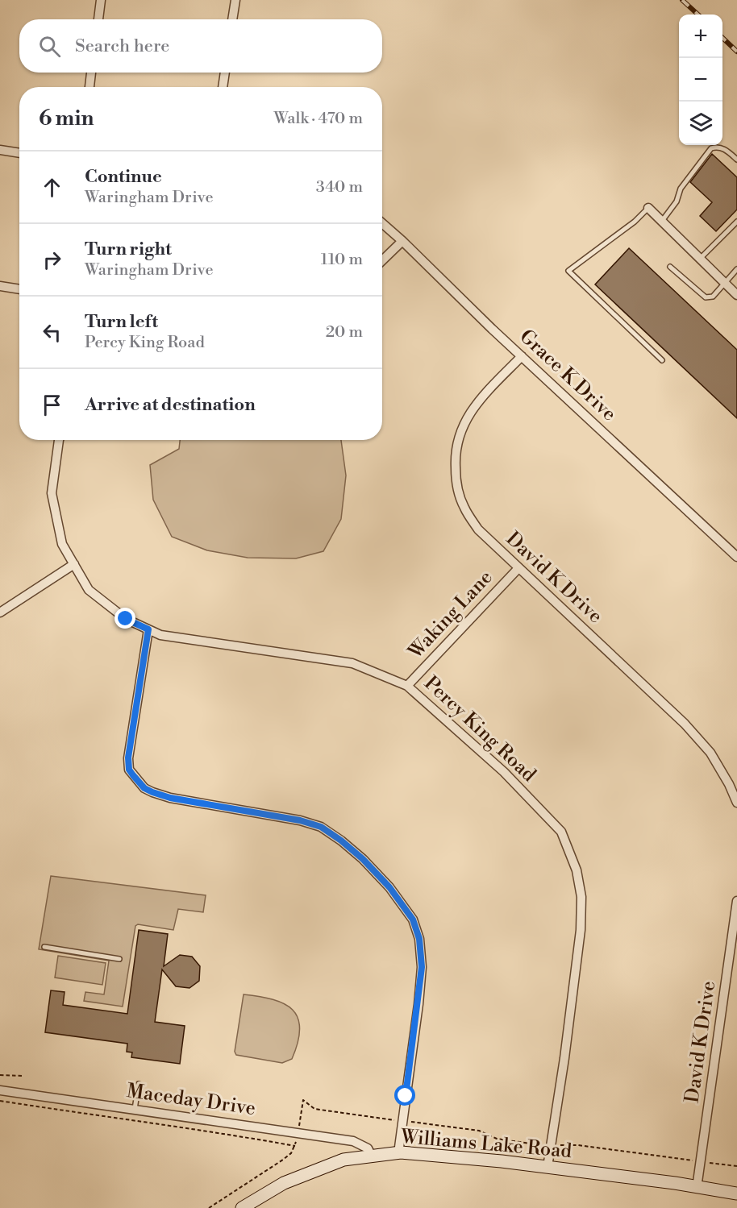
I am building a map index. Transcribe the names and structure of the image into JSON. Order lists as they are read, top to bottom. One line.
{"streets":{"main road":["Williams Lake Road"],"street":["Grace K Drive","David K Drive","Waking Lane","Percy King Road","Maceday Drive"]},"crossings":[["Grace K Drive","David K Drive"],["David K Drive","Waking Lane"],["David K Drive","Williams Lake Road"],["Waking Lane","Percy King Road"],["Percy King Road","Williams Lake Road"],["Maceday Drive","Williams Lake Road"]],"page":{"map_buttons":["+","−"],"search":"Search here","heading":["6 min","Walk · 470 m"],"list":[["Continue","Waringham Drive","340 m"],["Turn right","Waringham Drive","110 m"],["Turn left","Percy King Road","20 m"],"Arrive at destination"]}}
